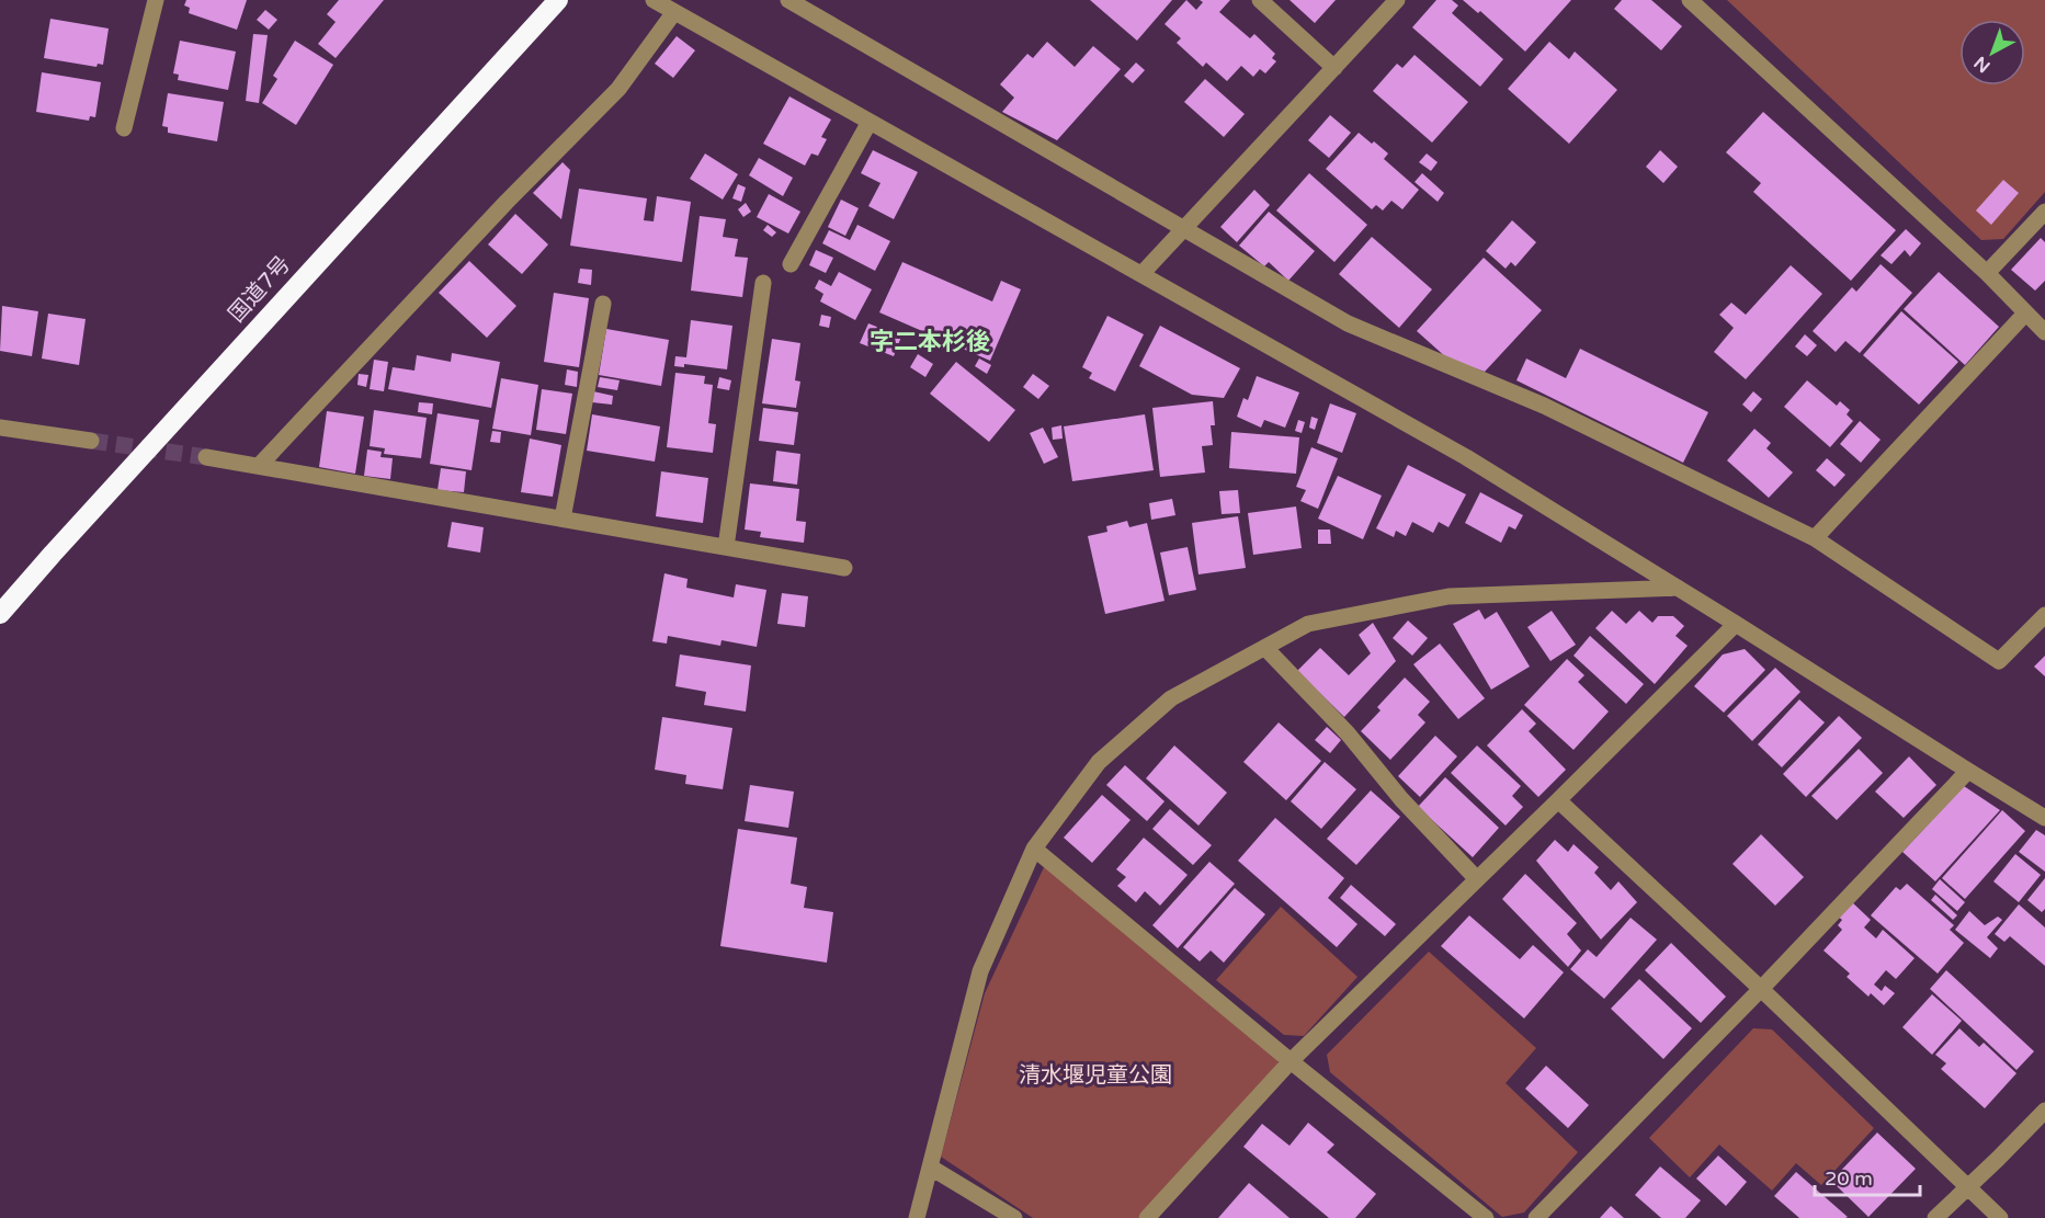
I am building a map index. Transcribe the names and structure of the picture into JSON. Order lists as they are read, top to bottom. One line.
{"streets":{"highway":["国道7号"]},"districts":["字二本杉後"],"parks":["清水堰児童公園"],"scale_bar":"20 m","north":"bottom left"}
